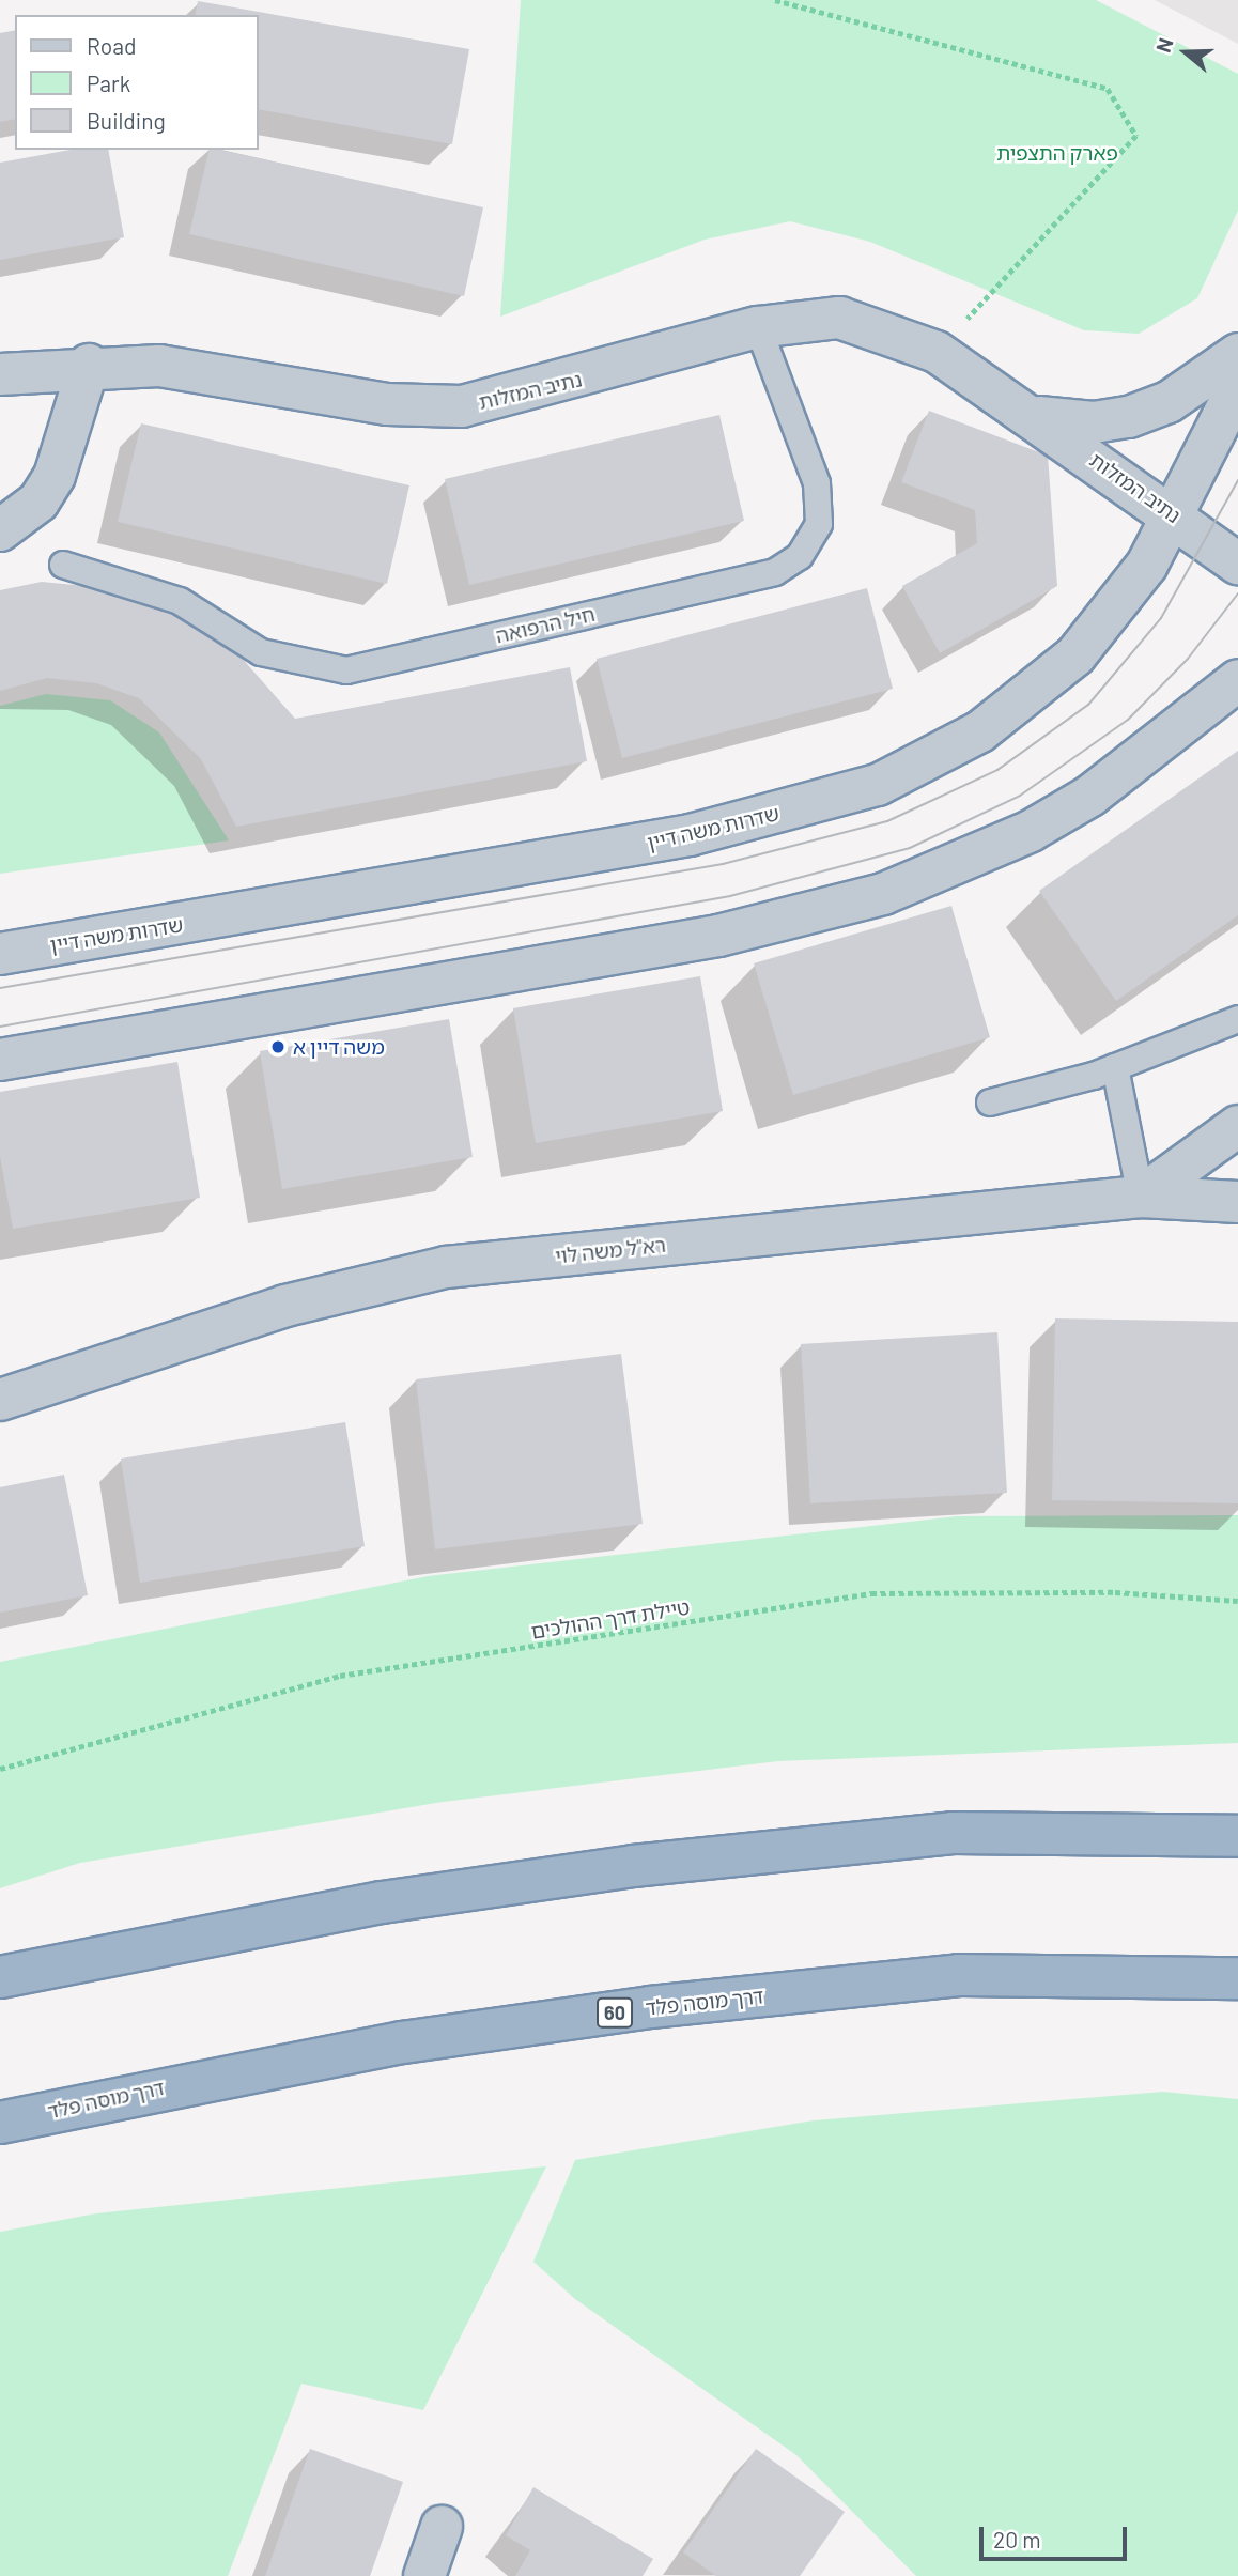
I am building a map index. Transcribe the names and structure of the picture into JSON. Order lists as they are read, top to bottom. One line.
{"streets":{"highway":["דרך מוסה פלד","60"],"street":["נתיב המזלות","שדרות משה דיין","רא\"ל משה לוי"],"lane":["חיל הרפואה"],"path":["טיילת דרך ההולכים"]},"crossings":[["נתיב המזלות","חיל הרפואה"],["נתיב המזלות","שדרות משה דיין"]],"parks":["פארק התצפית"],"places":["משה דיין א"],"legend":["Road","Park","Building"],"scale_bar":"20 m","north":"left"}
